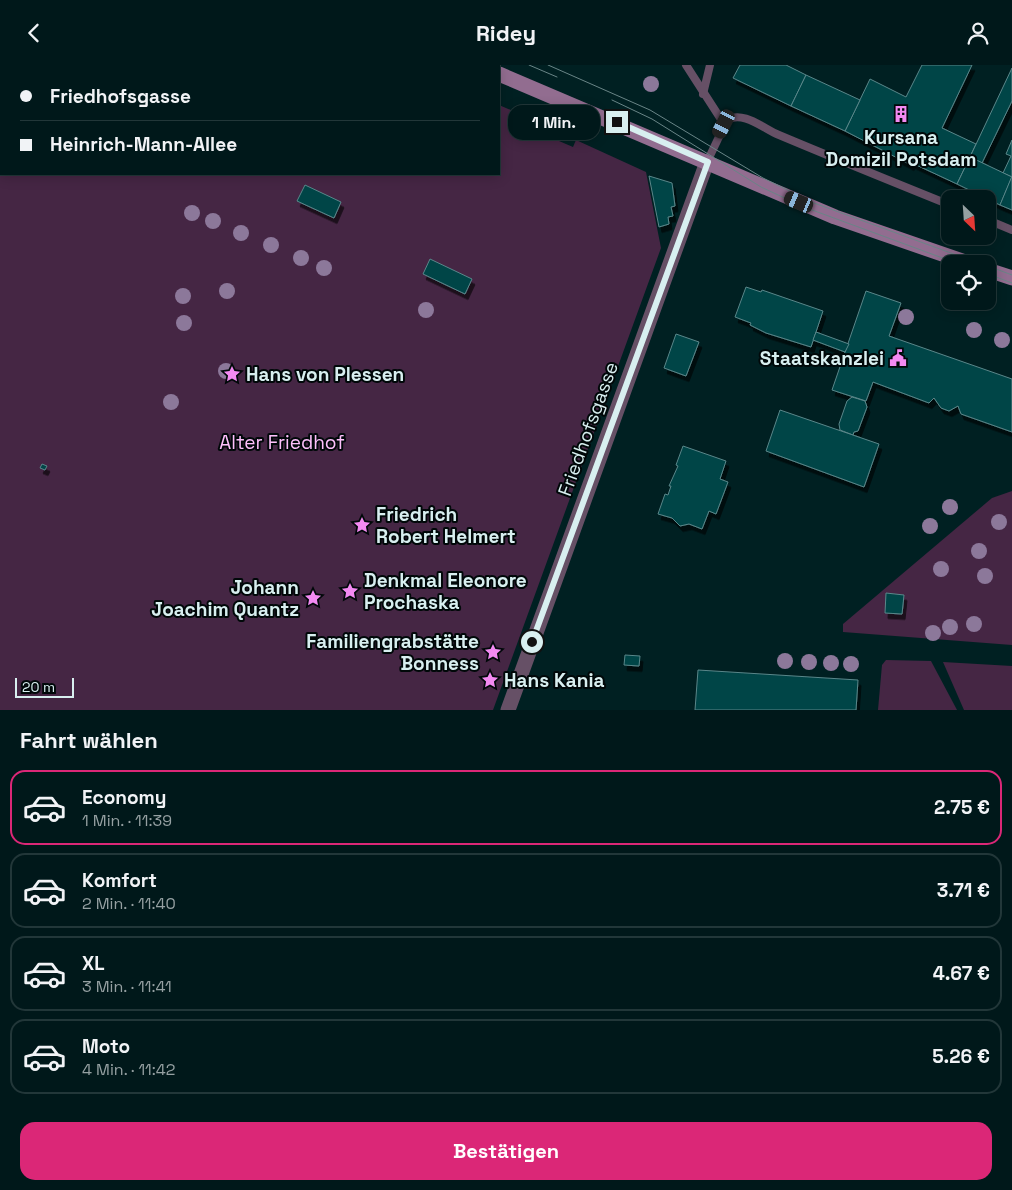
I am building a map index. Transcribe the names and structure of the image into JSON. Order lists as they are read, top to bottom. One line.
{"streets":{"street":["Friedhofsgasse"]},"parks":["Alter Friedhof"],"places":{"building":["Kursana Domizil Potsdam"],"public building":["Staatskanzlei"],"place":["Hans von Plessen","Friedrich Robert Helmert","Denkmal Eleonore Prochaska","Johann Joachim Quantz","Familiengrabstätte Bonness","Hans Kania"]},"scale_bar":"20 m","north":"bottom right","page":{"header":"Ridey","banner":["Friedhofsgasse","Heinrich-Mann-Allee"],"bubble":"1 Min.","scale":"20 m","heading":"Fahrt wählen","list":[{"name":"Economy","note":"1 Min. · 11:39","value":"2.75 €"},{"name":"Komfort","note":"2 Min. · 11:40","value":"3.71 €"},{"name":"XL","note":"3 Min. · 11:41","value":"4.67 €"},{"name":"Moto","note":"4 Min. · 11:42","value":"5.26 €"}],"buttons":"Bestätigen"}}
